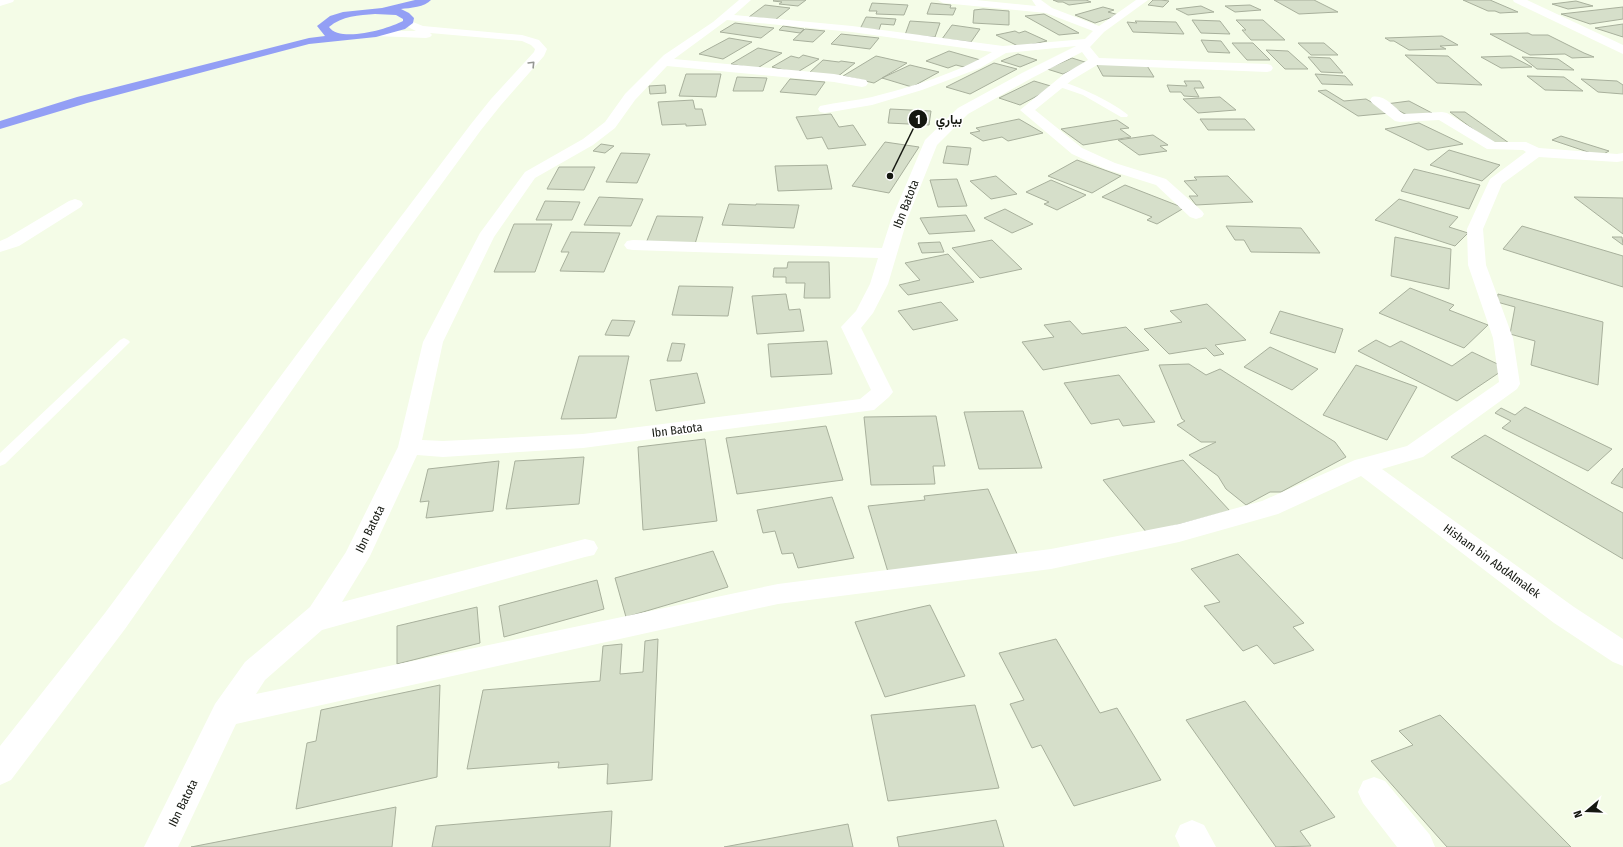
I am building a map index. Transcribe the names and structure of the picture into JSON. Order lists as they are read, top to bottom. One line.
{"streets":{"street":["Ibn Batota","Hisham bin AbdAlmalek"]},"places":["بياري"],"north":"left"}
